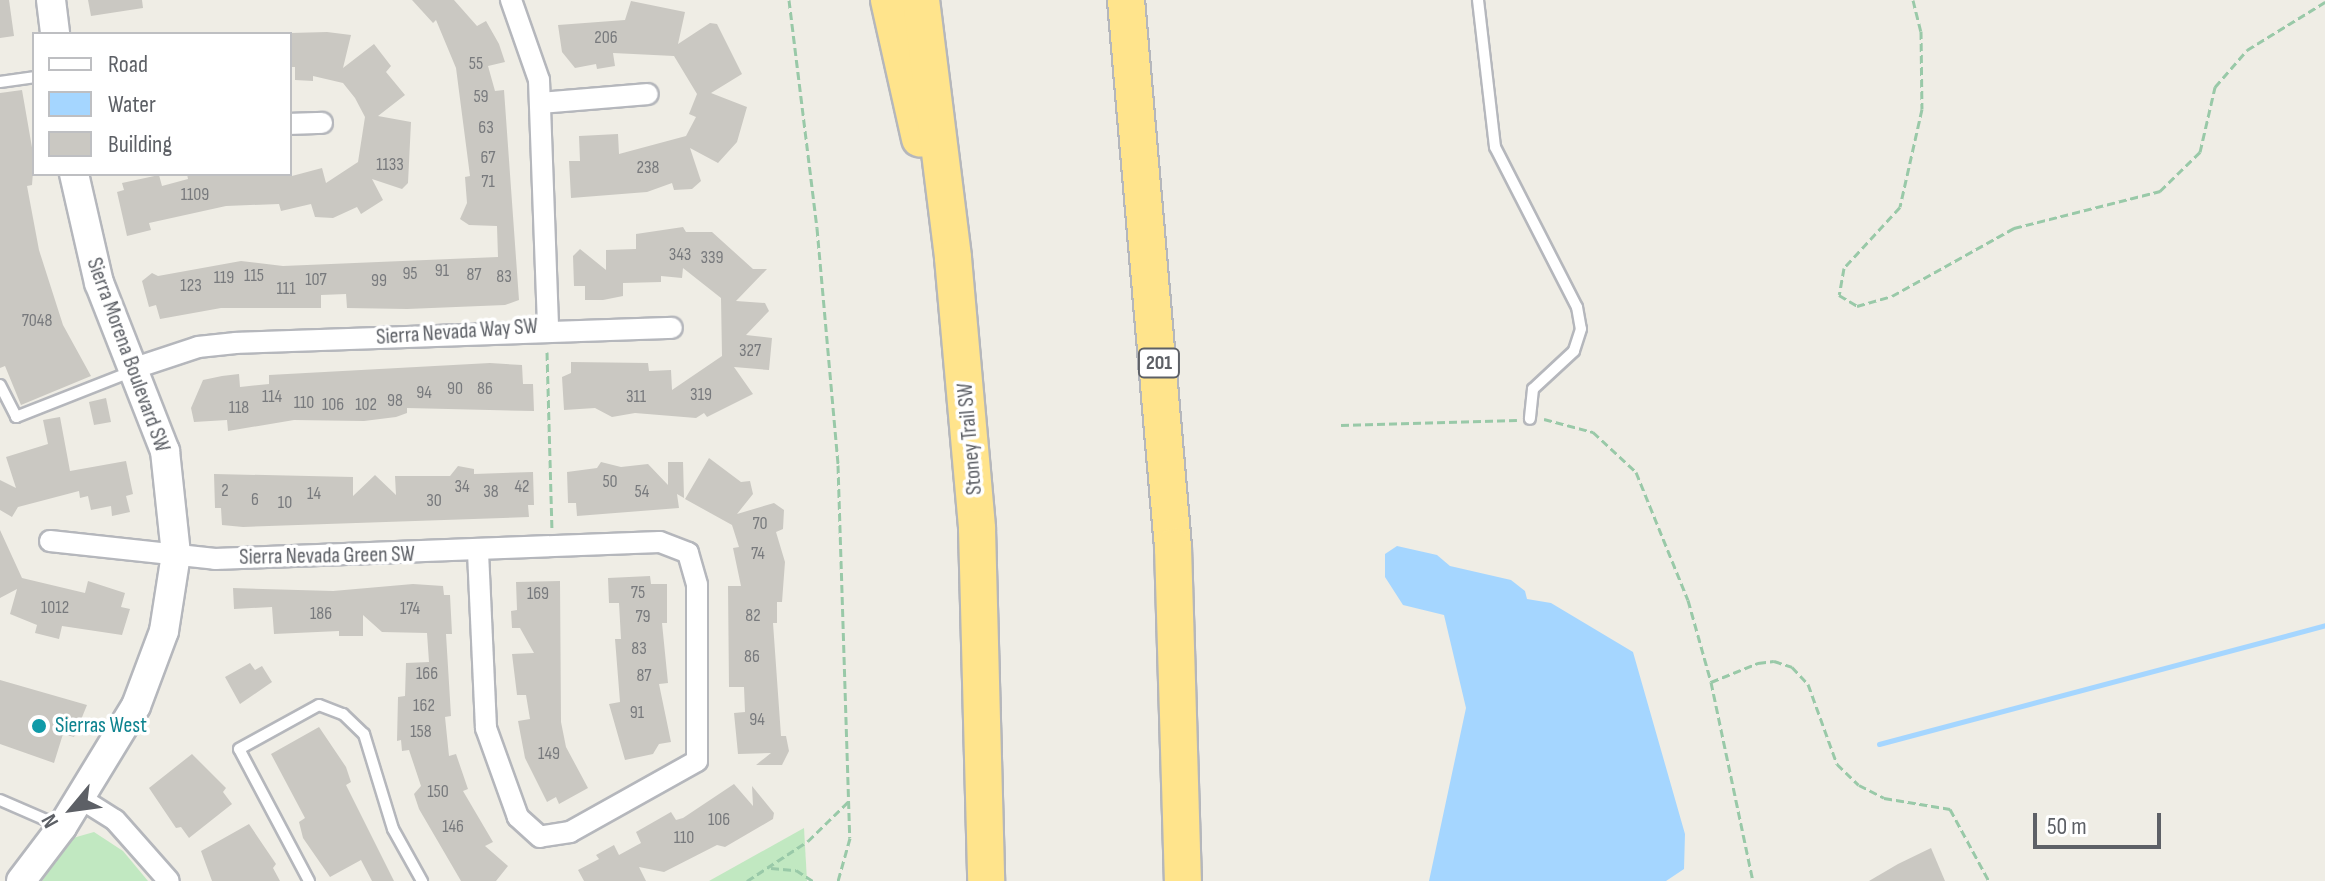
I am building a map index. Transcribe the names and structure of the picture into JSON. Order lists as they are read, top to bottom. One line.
{"streets":{"highway":["201","Stoney Trail SW"],"street":["Sierra Nevada Way SW","Sierra Morena Boulevard SW","Sierra Nevada Green SW"]},"crossings":[["Sierra Nevada Way SW","Sierra Morena Boulevard SW"],["Sierra Morena Boulevard SW","Sierra Nevada Green SW"]],"places":["Sierras West"],"house_numbers":["206","55","59","63","67","1133","238","71","1109","343","339","91","95","87","115","83","119","107","99","123","111","7048","327","90","86","94","319","114","311","98","110","106","102","118","50","34","42","2","38","54","14","6","30","10","70","74","75","169","1012","174","186","82","79","83","86","166","87","162","91","94","158","149","150","106","146","110"],"legend":["Road","Water","Building"],"scale_bar":"50 m","north":"bottom left"}
